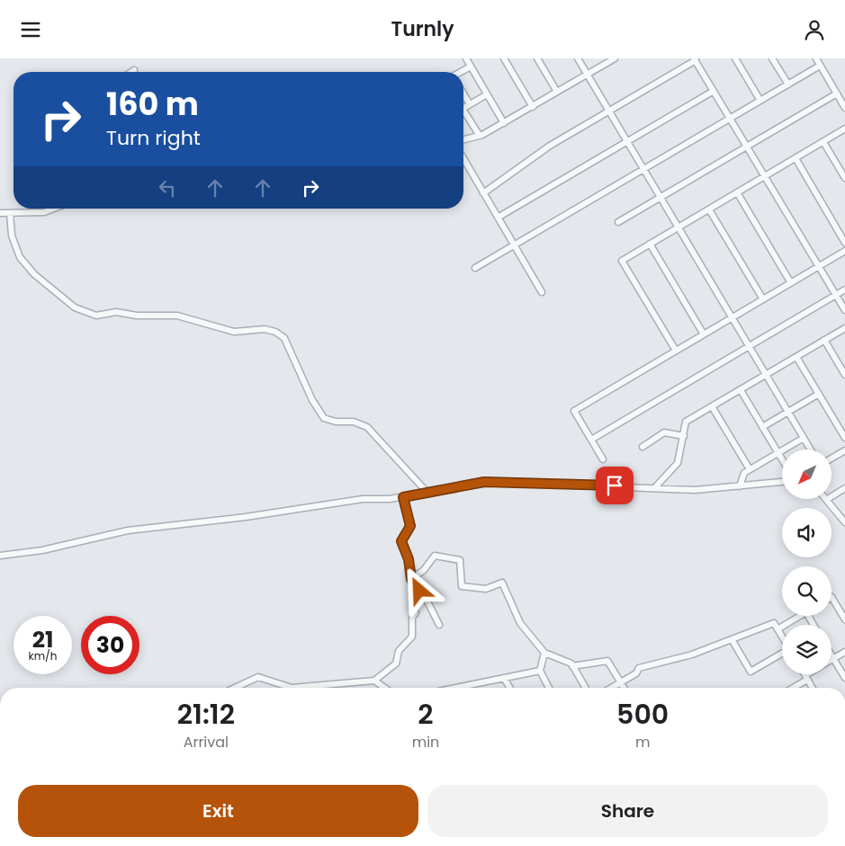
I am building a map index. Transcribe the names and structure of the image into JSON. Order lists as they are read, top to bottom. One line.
{"north":"bottom left","page":{"header":"Turnly","turn":["160 m","Turn right"],"speed":"21 km/h","limit":"30","eta":["21:12","Arrival","2","min","500","m"],"buttons":["Exit","Share"]}}
